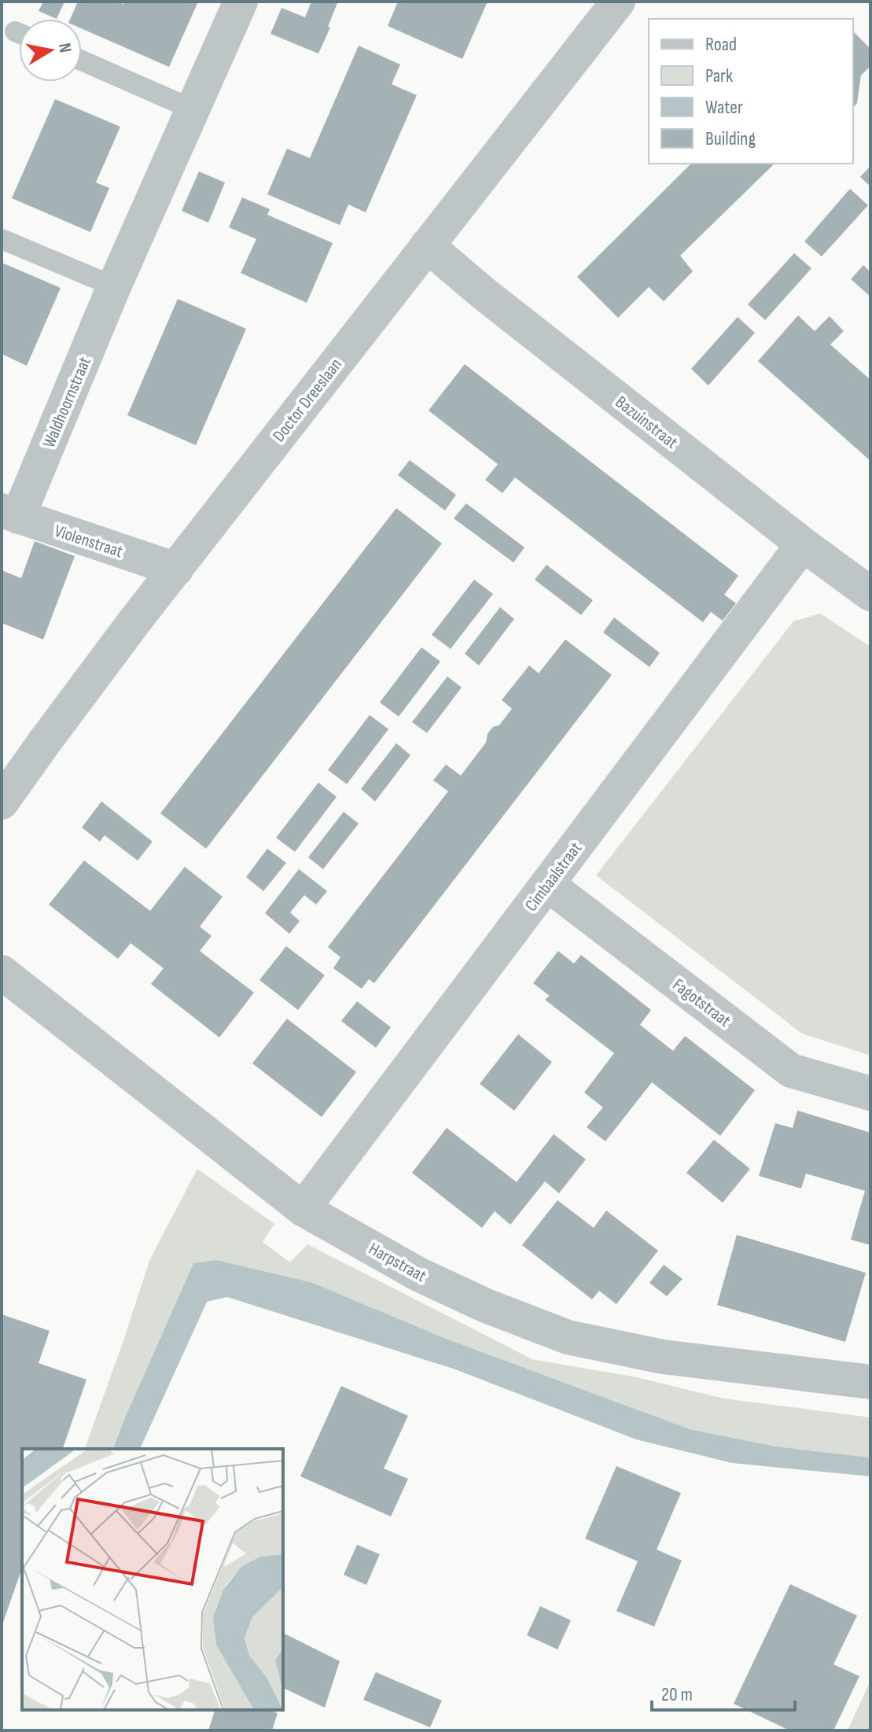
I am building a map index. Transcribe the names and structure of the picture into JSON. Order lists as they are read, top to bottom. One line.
{"streets":{"street":["Doctor Dreeslaan","Waldhoornstraat","Bazuinstraat","Violenstraat","Cimbaalstraat","Fagotstraat","Harpstraat"]},"crossings":[["Doctor Dreeslaan","Bazuinstraat"],["Doctor Dreeslaan","Violenstraat"],["Waldhoornstraat","Violenstraat"],["Bazuinstraat","Cimbaalstraat"],["Cimbaalstraat","Fagotstraat"],["Cimbaalstraat","Harpstraat"]],"legend":["Road","Park","Water","Building"],"scale_bar":"20 m","north":"right"}
